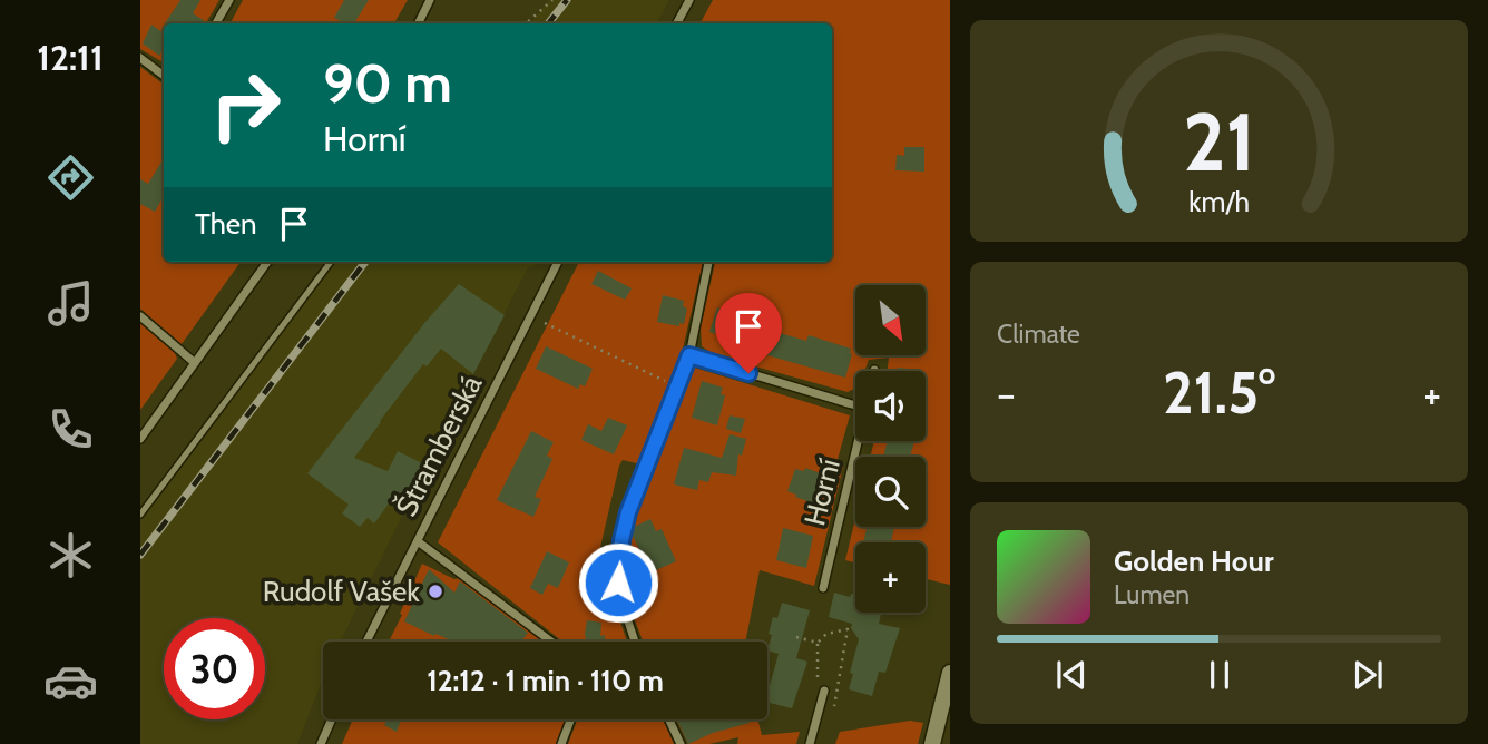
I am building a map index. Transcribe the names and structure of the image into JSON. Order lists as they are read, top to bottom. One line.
{"streets":{"street":["Štramberská","Horní"]},"places":["Rudolf Vašek"],"north":"bottom right","page":{"tabs":"12:11","turn":["90 m","Horní"],"then":"Then","tile":"Climate","map_buttons":"+","heat":["−","21.5°","+"],"song":["Golden Hour","Lumen"],"limit":"30","trip":"12:12 · 1 min · 110 m","gauge":["21","km/h"]}}
